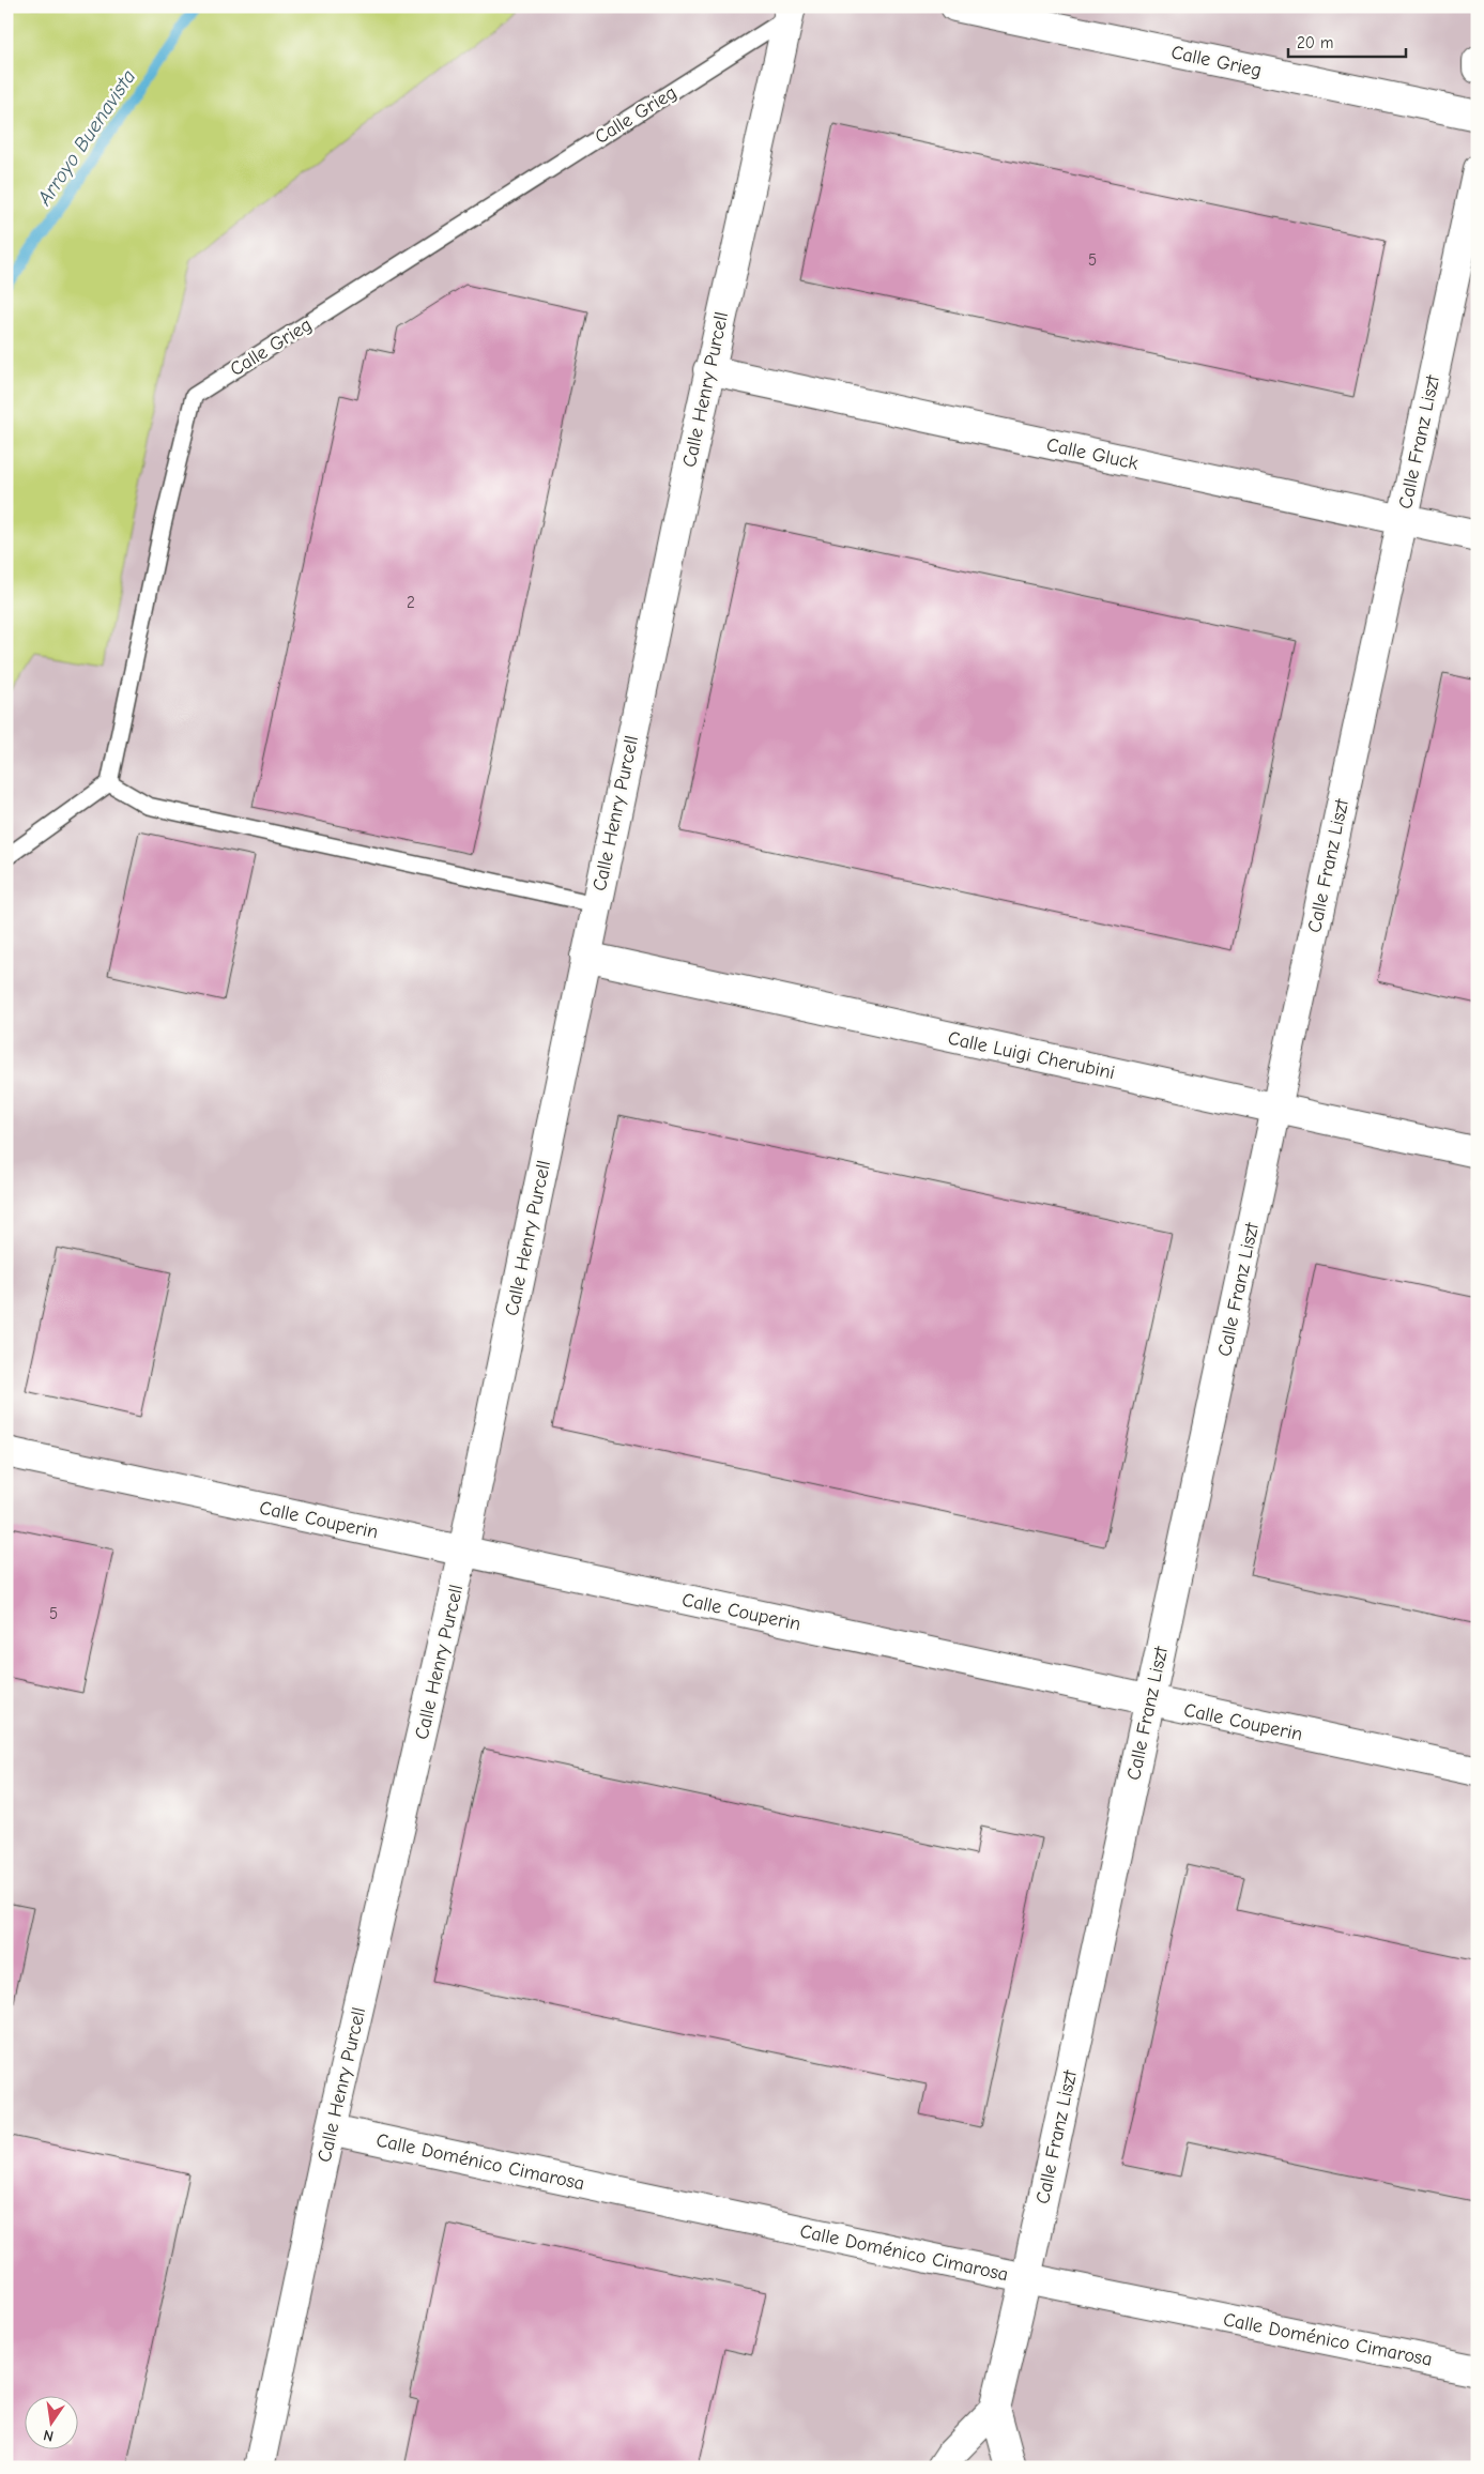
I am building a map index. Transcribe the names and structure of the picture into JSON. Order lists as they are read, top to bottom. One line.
{"streets":{"street":["Calle Grieg","Calle Henry Purcell","Calle Franz Liszt","Calle Gluck","Calle Luigi Cherubini","Calle Couperin","Calle Doménico Cimarosa"]},"crossings":[["Calle Grieg","Calle Henry Purcell"],["Calle Henry Purcell","Calle Gluck"],["Calle Henry Purcell","Calle Luigi Cherubini"],["Calle Henry Purcell","Calle Couperin"],["Calle Henry Purcell","Calle Doménico Cimarosa"],["Calle Franz Liszt","Calle Gluck"],["Calle Franz Liszt","Calle Luigi Cherubini"],["Calle Franz Liszt","Calle Couperin"],["Calle Franz Liszt","Calle Doménico Cimarosa"]],"water":["Arroyo Buenavista"],"house_numbers":["5","2","5"],"scale_bar":"20 m","north":"bottom"}
